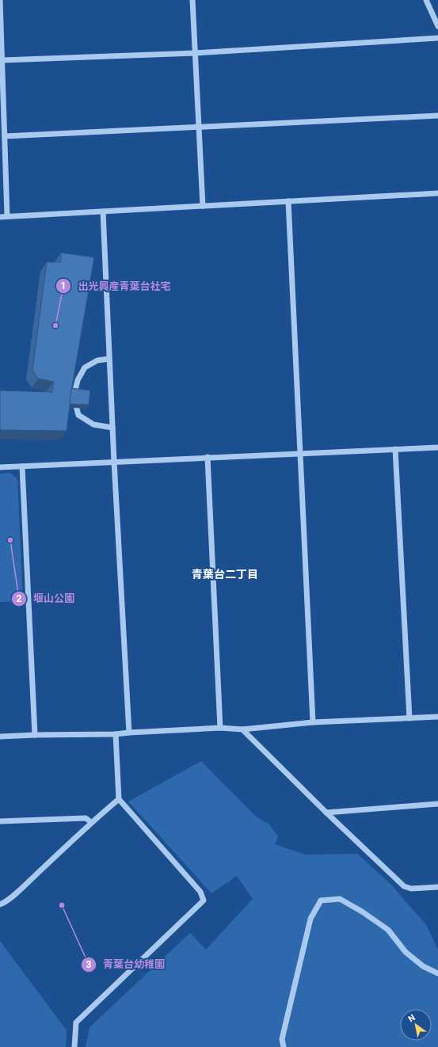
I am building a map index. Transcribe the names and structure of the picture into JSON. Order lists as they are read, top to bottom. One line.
{"districts":["青葉台二丁目"],"places":["出光興産青葉台社宅","堰山公園","青葉台幼稚園"],"north":"top left"}
